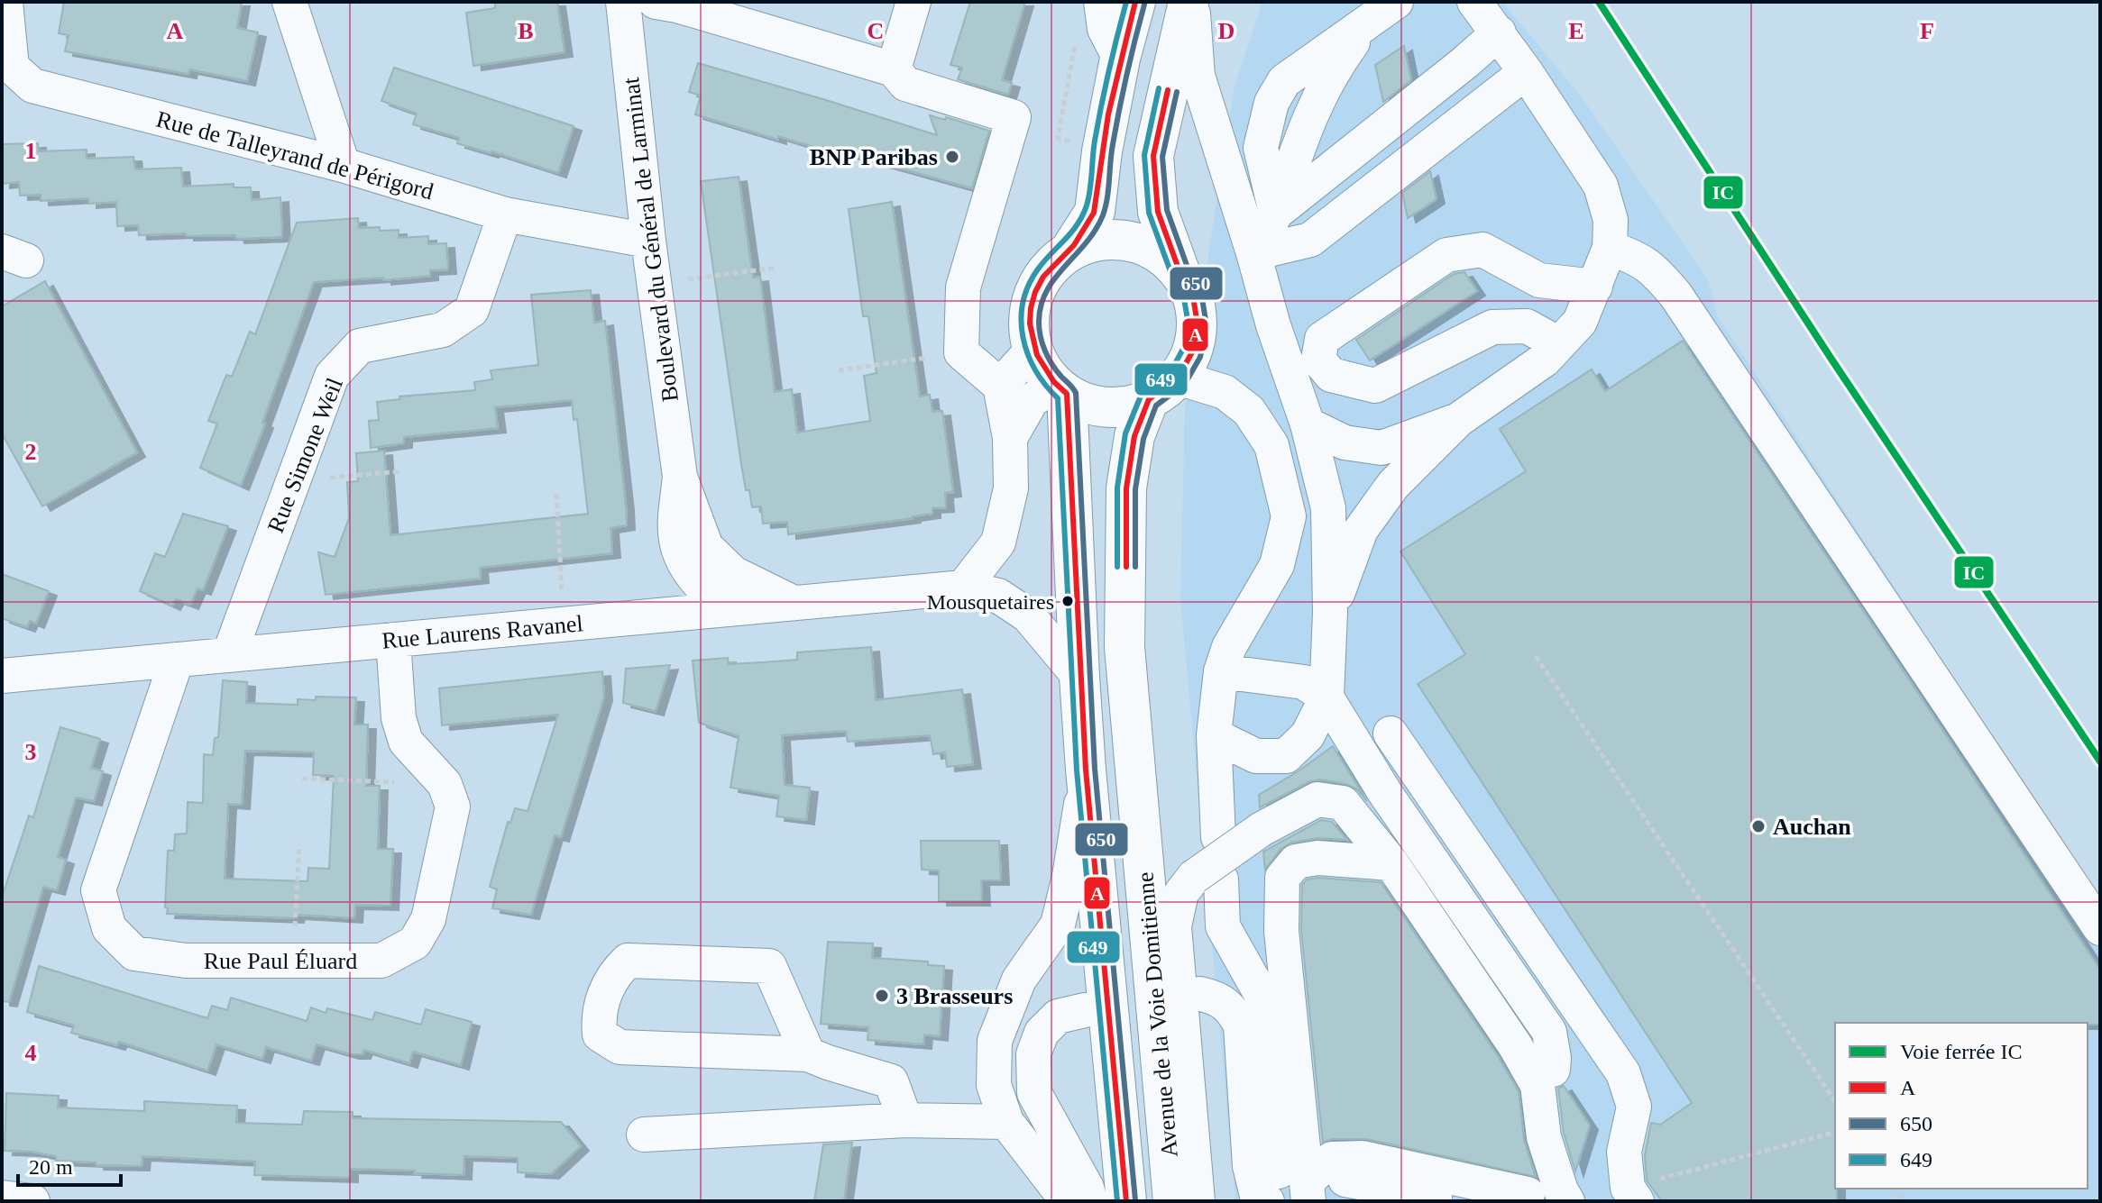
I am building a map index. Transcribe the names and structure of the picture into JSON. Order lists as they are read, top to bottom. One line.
{"streets":{"main road":["Avenue de la Voie Domitienne"],"street":["Rue de Talleyrand de Périgord","Boulevard du Général de Larminat","Rue Simone Weil","Rue Laurens Ravanel","Rue Paul Éluard"]},"crossings":[["Rue de Talleyrand de Périgord","Boulevard du Général de Larminat"],["Rue de Talleyrand de Périgord","Rue Simone Weil"],["Boulevard du Général de Larminat","Rue Laurens Ravanel"],["Rue Simone Weil","Rue Laurens Ravanel"],["Rue Laurens Ravanel","Rue Paul Éluard"],["Rue Laurens Ravanel","Avenue de la Voie Domitienne"]],"places":["BNP Paribas","Mousquetaires","Auchan","3 Brasseurs"],"lines":["rail line IC","transit line A","transit line 649","transit line 650"],"legend":["Voie ferrée IC","A","650","649"],"scale_bar":"20 m","grid":{"columns":["A","B","C","D","E","F"],"rows":["1","2","3","4"]}}
